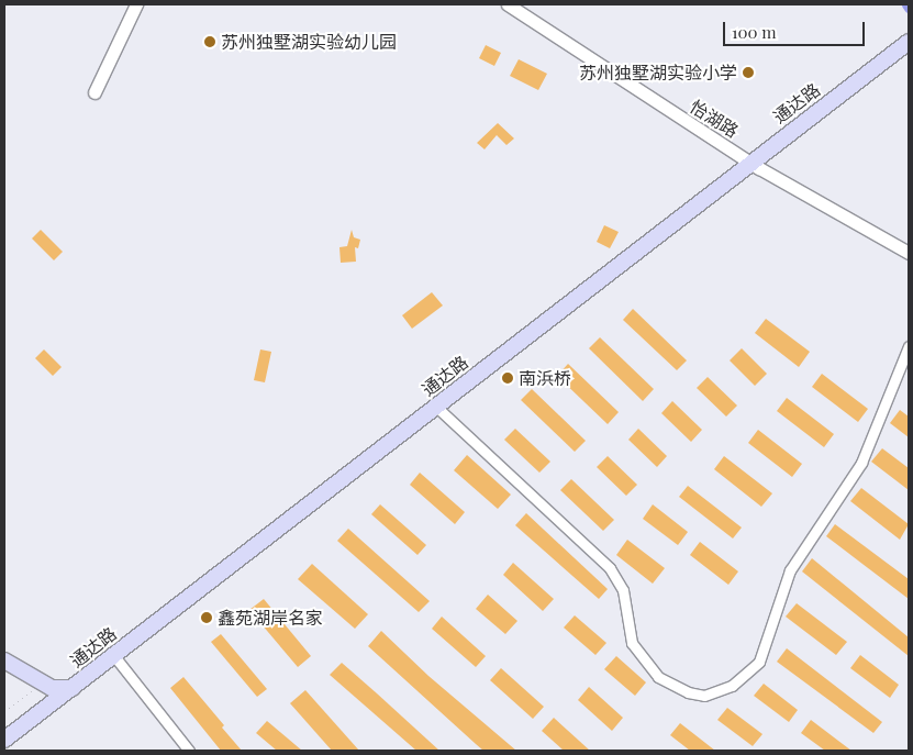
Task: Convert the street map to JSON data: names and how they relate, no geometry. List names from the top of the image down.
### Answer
{
  "streets": {
    "main road": ["通达路"],
    "street": ["怡湖路"]
  },
  "crossings": [
    ["通达路", "怡湖路"]
  ],
  "places": [
    "苏州独墅湖实验幼儿园",
    "苏州独墅湖实验小学",
    "南浜桥",
    "鑫苑湖岸名家"
  ],
  "scale_bar": "100 m"
}
